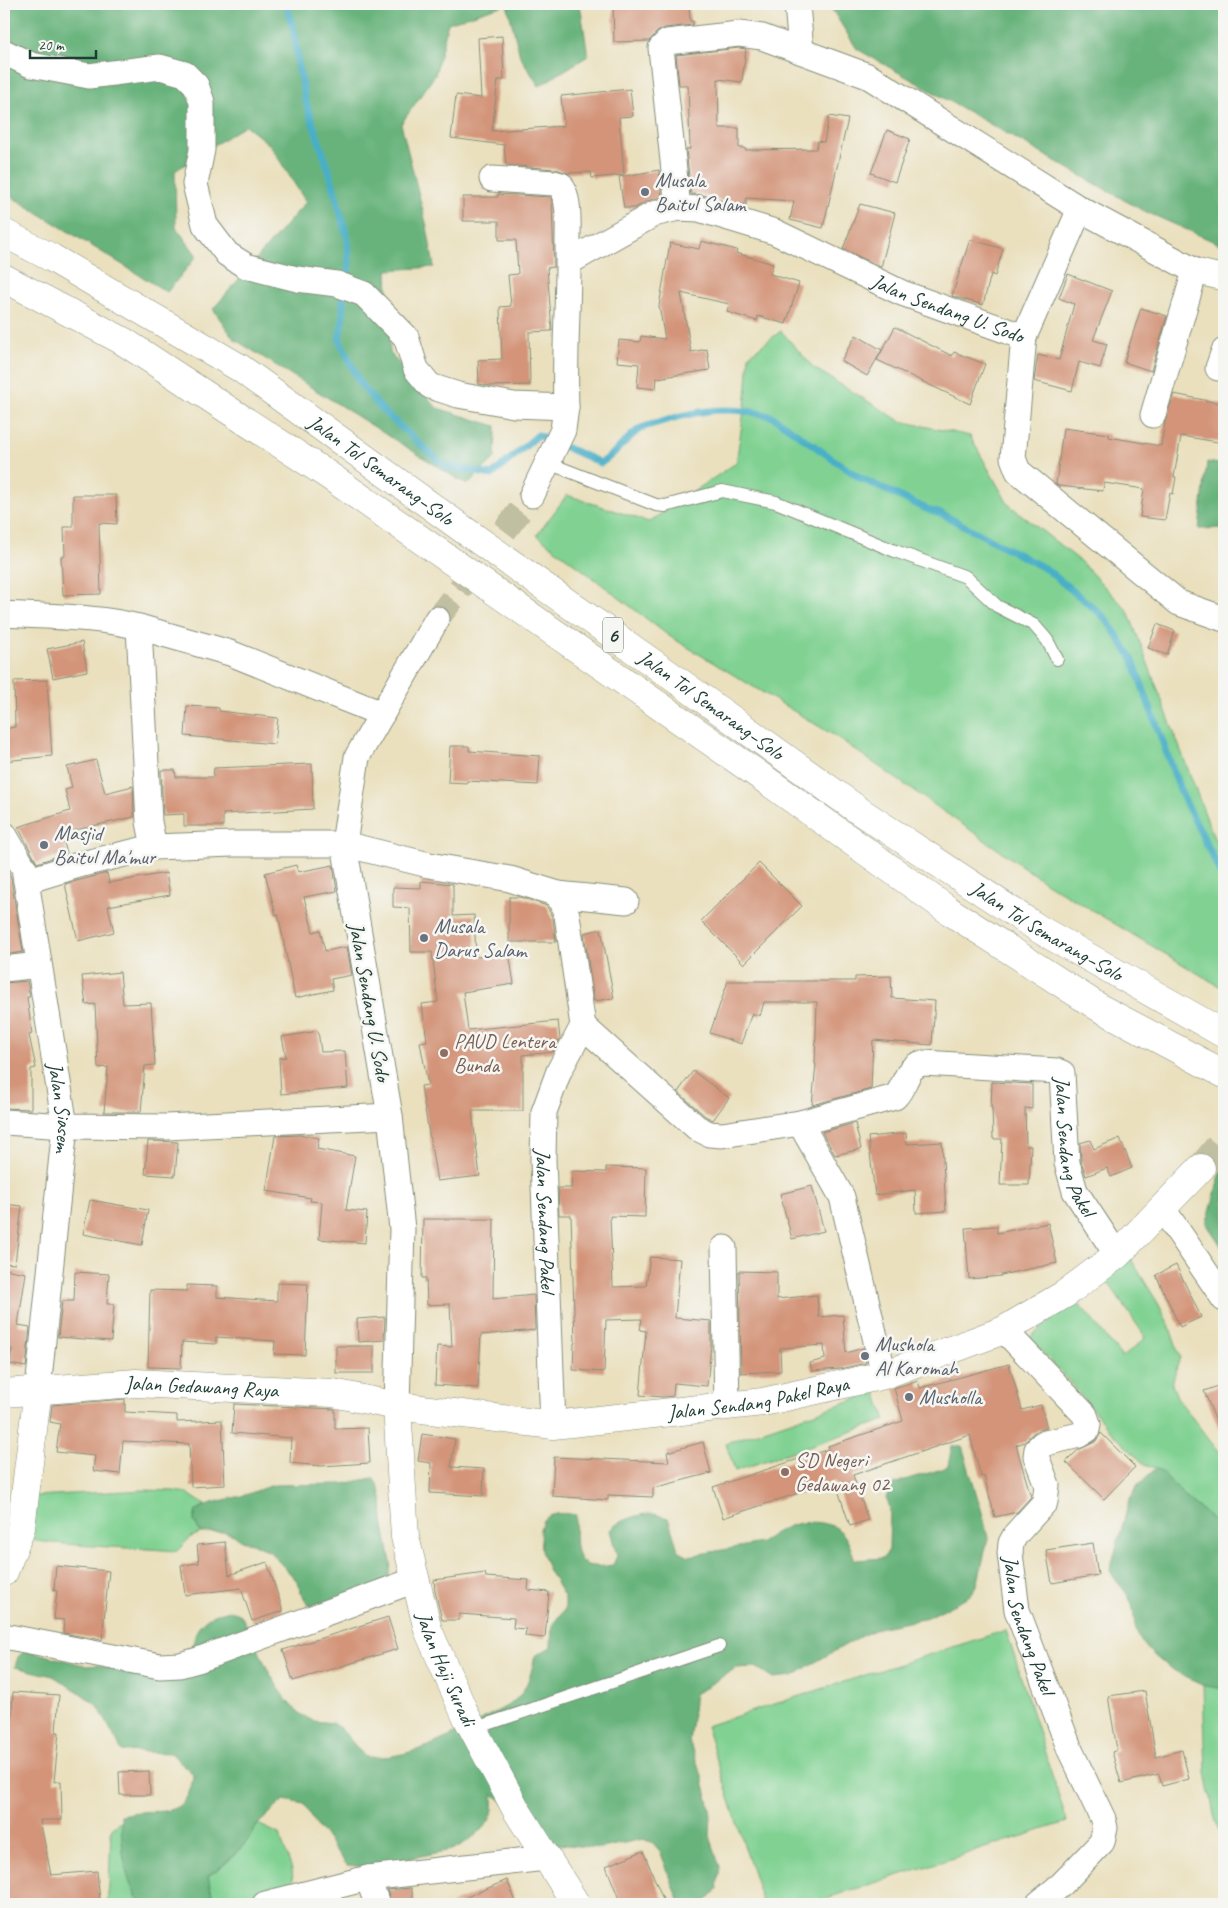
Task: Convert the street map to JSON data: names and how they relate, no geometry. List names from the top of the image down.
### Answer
{
  "streets": {
    "main road": [
      "Jalan Tol Semarang–Solo",
      "6",
      "Jalan Gedawang Raya",
      "Jalan Sendang Pakel Raya",
      "Jalan Haji Suradi"
    ],
    "street": ["Jalan Sendang U. Sodo", "Jalan Siasem", "Jalan Sendang Pakel"]
  },
  "crossings": [
    ["Jalan Sendang U. Sodo", "Jalan Gedawang Raya"],
    ["Jalan Sendang U. Sodo", "Jalan Sendang Pakel Raya"],
    ["Jalan Sendang U. Sodo", "Jalan Haji Suradi"],
    ["Jalan Siasem", "Jalan Gedawang Raya"],
    ["Jalan Sendang Pakel", "Jalan Sendang Pakel Raya"],
    ["Jalan Gedawang Raya", "Jalan Sendang Pakel Raya"],
    ["Jalan Gedawang Raya", "Jalan Haji Suradi"],
    ["Jalan Sendang Pakel Raya", "Jalan Haji Suradi"]
  ],
  "places": [
    "Musala Baitul Salam",
    "Masjid Baitul Ma'mur",
    "Musala Darus Salam",
    "PAUD Lentera Bunda",
    "Mushola Al Karomah",
    "Musholla",
    "SD Negeri Gedawang 02"
  ],
  "scale_bar": "20 m"
}
